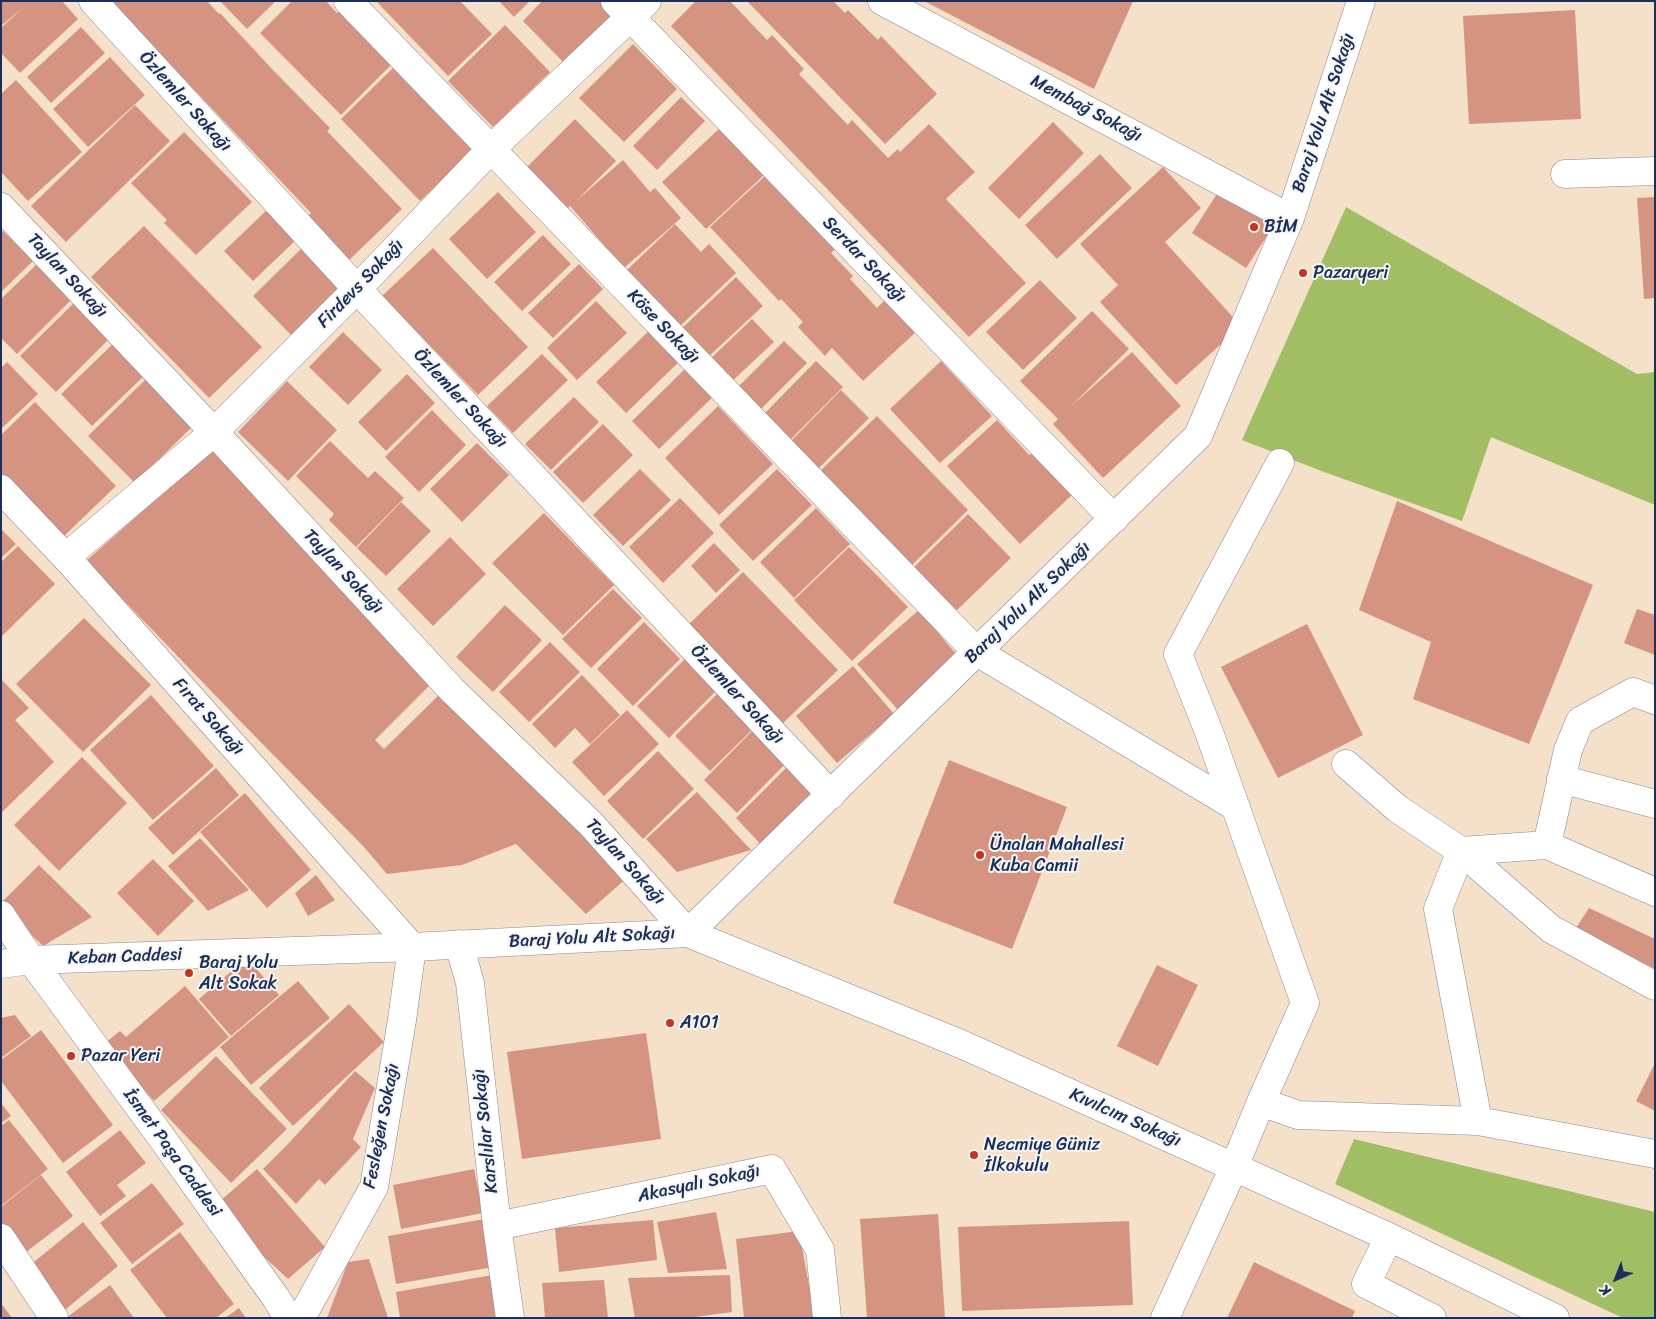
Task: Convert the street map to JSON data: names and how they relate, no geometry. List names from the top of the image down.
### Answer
{
  "streets": {
    "street": [
      "Özlemler Sokağı",
      "Membağ Sokağı",
      "Baraj Yolu Alt Sokağı",
      "Serdar Sokağı",
      "Taylan Sokağı",
      "Firdevs Sokağı",
      "Köse Sokağı",
      "Fırat Sokağı",
      "Keban Caddesi",
      "Kıvılcım Sokağı",
      "Fesleğen Sokağı",
      "Karslılar Sokağı",
      "İsmet Paşa Caddesi",
      "Akasyalı Sokağı"
    ]
  },
  "crossings": [
    ["Özlemler Sokağı", "Baraj Yolu Alt Sokağı"],
    ["Özlemler Sokağı", "Firdevs Sokağı"],
    ["Membağ Sokağı", "Baraj Yolu Alt Sokağı"],
    ["Baraj Yolu Alt Sokağı", "Serdar Sokağı"],
    ["Baraj Yolu Alt Sokağı", "Taylan Sokağı"],
    ["Baraj Yolu Alt Sokağı", "Köse Sokağı"],
    ["Baraj Yolu Alt Sokağı", "Keban Caddesi"],
    ["Baraj Yolu Alt Sokağı", "Kıvılcım Sokağı"],
    ["Baraj Yolu Alt Sokağı", "Karslılar Sokağı"],
    ["Serdar Sokağı", "Firdevs Sokağı"],
    ["Taylan Sokağı", "Firdevs Sokağı"],
    ["Taylan Sokağı", "Kıvılcım Sokağı"],
    ["Firdevs Sokağı", "Köse Sokağı"],
    ["Firdevs Sokağı", "Fırat Sokağı"],
    ["Fırat Sokağı", "Keban Caddesi"],
    ["Fırat Sokağı", "Fesleğen Sokağı"],
    ["Keban Caddesi", "Fesleğen Sokağı"],
    ["Keban Caddesi", "Karslılar Sokağı"],
    ["Keban Caddesi", "İsmet Paşa Caddesi"],
    ["Karslılar Sokağı", "Akasyalı Sokağı"]
  ],
  "places": [
    "BİM",
    "Pazaryeri",
    "Ünalan Mahallesi Kuba Camii",
    "Baraj Yolu Alt Sokak",
    "A101",
    "Pazar Yeri",
    "Necmiye Güniz İlkokulu"
  ],
  "north": "bottom left"
}
